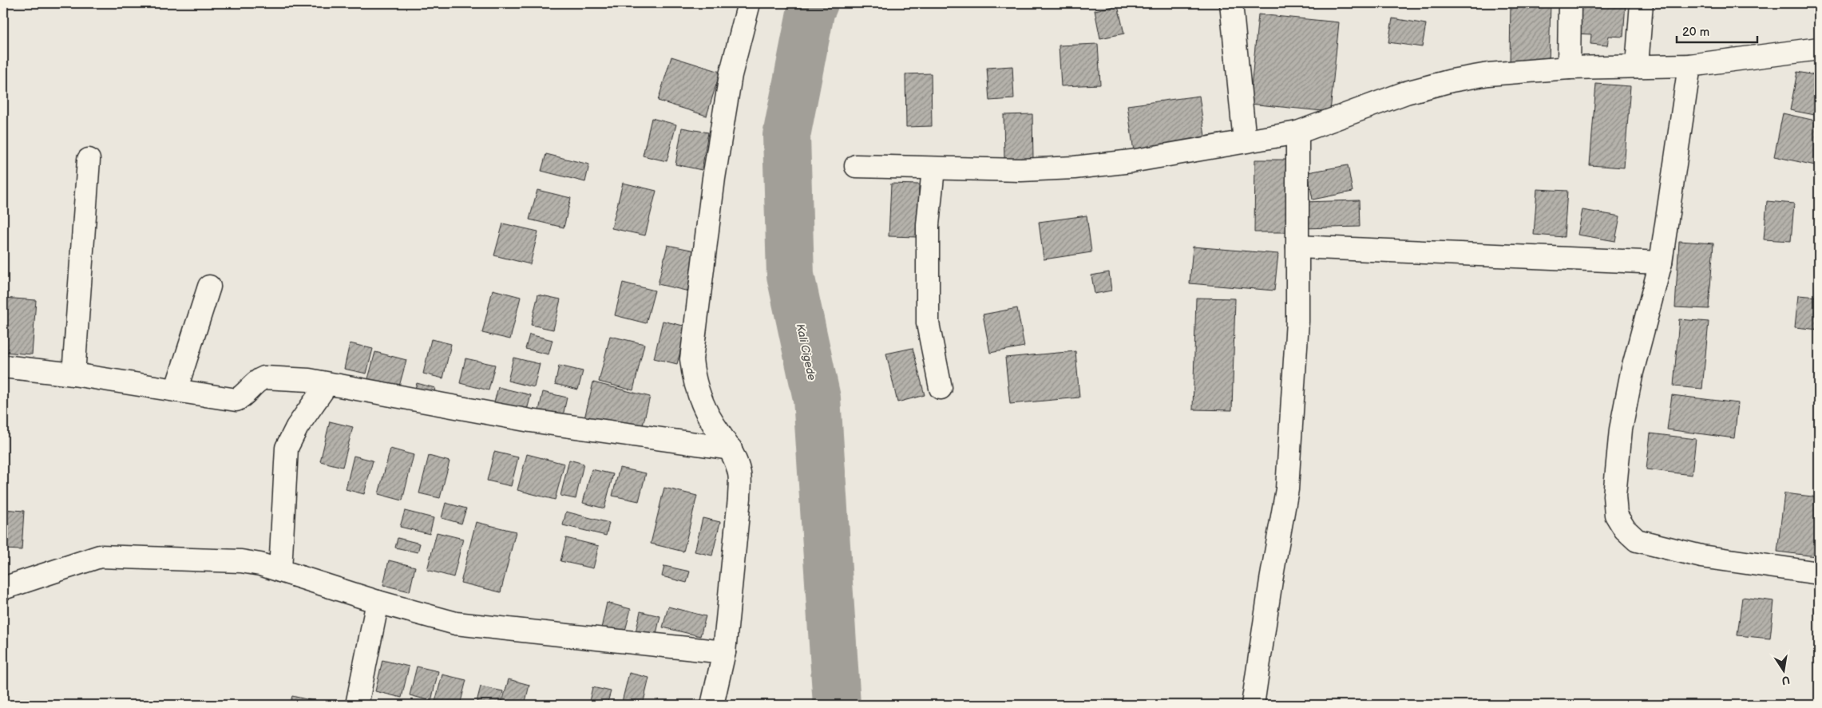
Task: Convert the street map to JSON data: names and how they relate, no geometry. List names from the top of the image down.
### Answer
{
  "water": ["Kali Cigede"],
  "scale_bar": "20 m",
  "north": "bottom"
}
